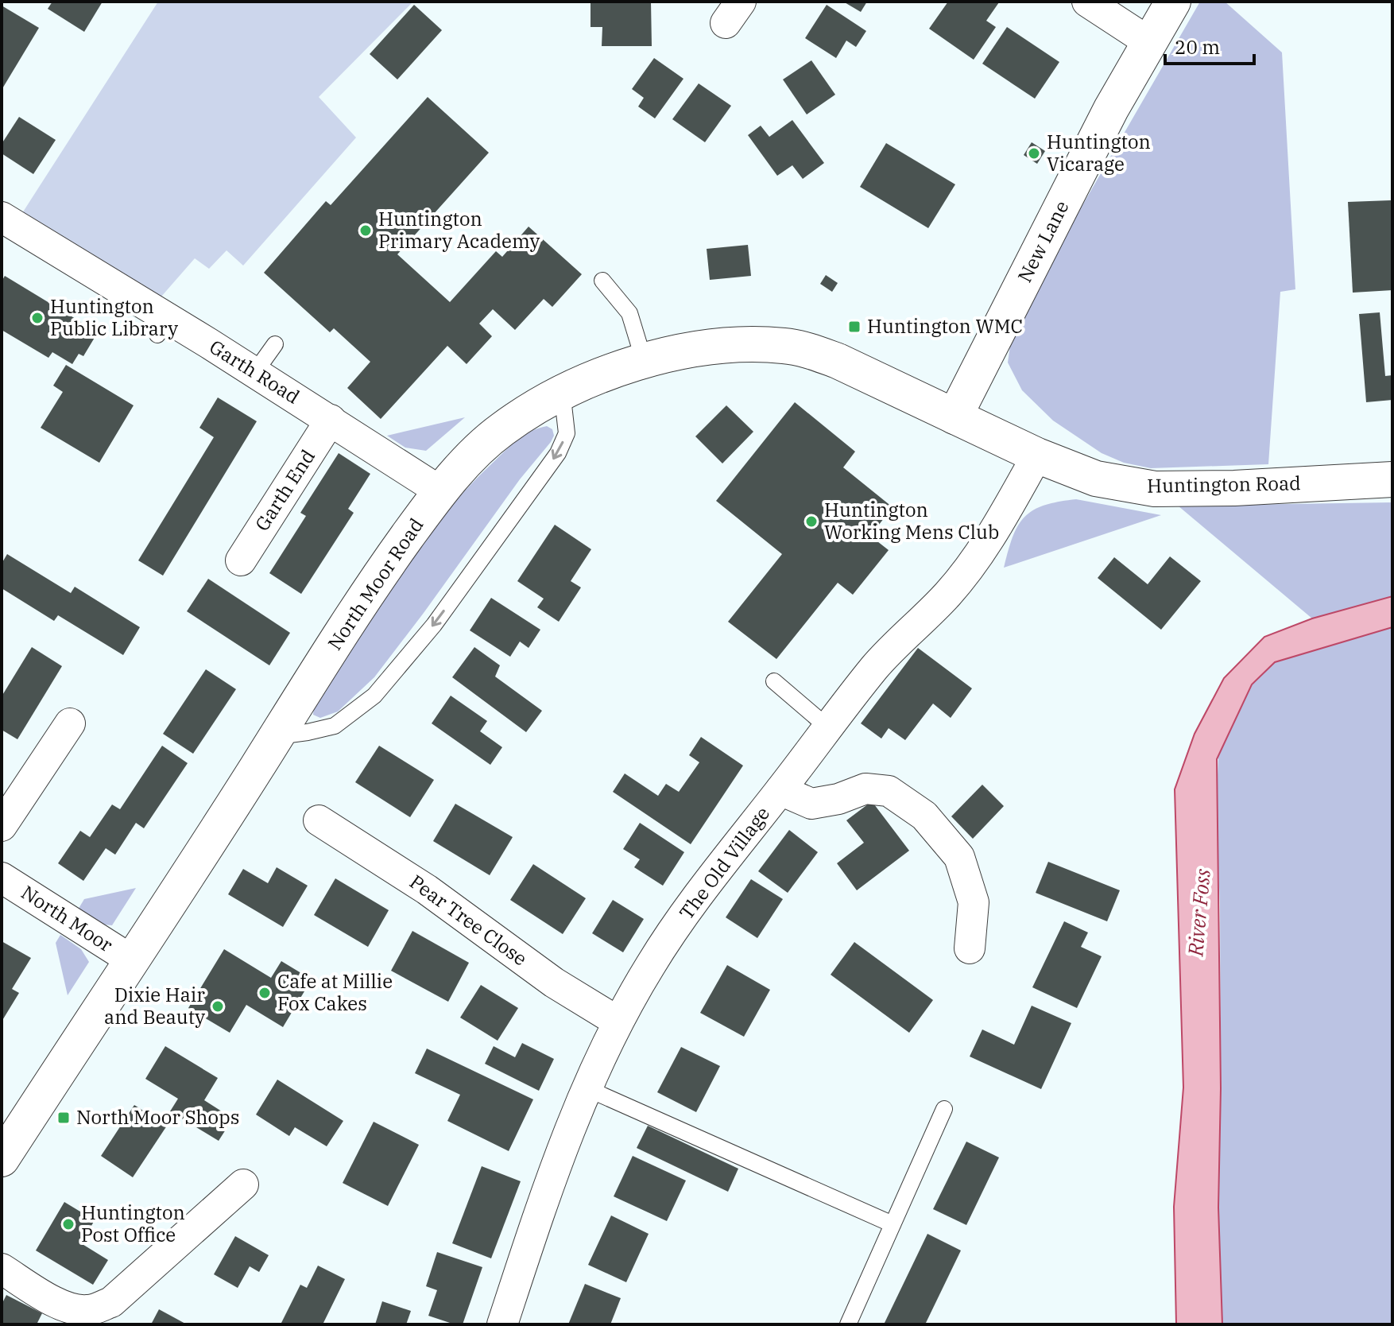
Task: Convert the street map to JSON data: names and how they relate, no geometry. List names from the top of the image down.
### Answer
{
  "streets": {
    "street": [
      "New Lane",
      "Garth Road",
      "Huntington Road",
      "Garth End",
      "North Moor Road",
      "The Old Village",
      "North Moor",
      "Pear Tree Close"
    ]
  },
  "crossings": [
    ["New Lane", "Huntington Road"],
    ["New Lane", "North Moor Road"],
    ["Garth Road", "Garth End"],
    ["Garth Road", "North Moor Road"],
    ["Huntington Road", "North Moor Road"],
    ["Huntington Road", "The Old Village"],
    ["North Moor Road", "North Moor"],
    ["The Old Village", "Pear Tree Close"]
  ],
  "water": ["River Foss"],
  "places": {
    "other": [
      "Huntington Vicarage",
      "Huntington Primary Academy",
      "Huntington Public Library",
      "Huntington Working Mens Club",
      "Cafe at Millie Fox Cakes",
      "Dixie Hair and Beauty",
      "Huntington Post Office"
    ],
    "transit": ["Huntington WMC", "North Moor Shops"]
  },
  "scale_bar": "20 m"
}
